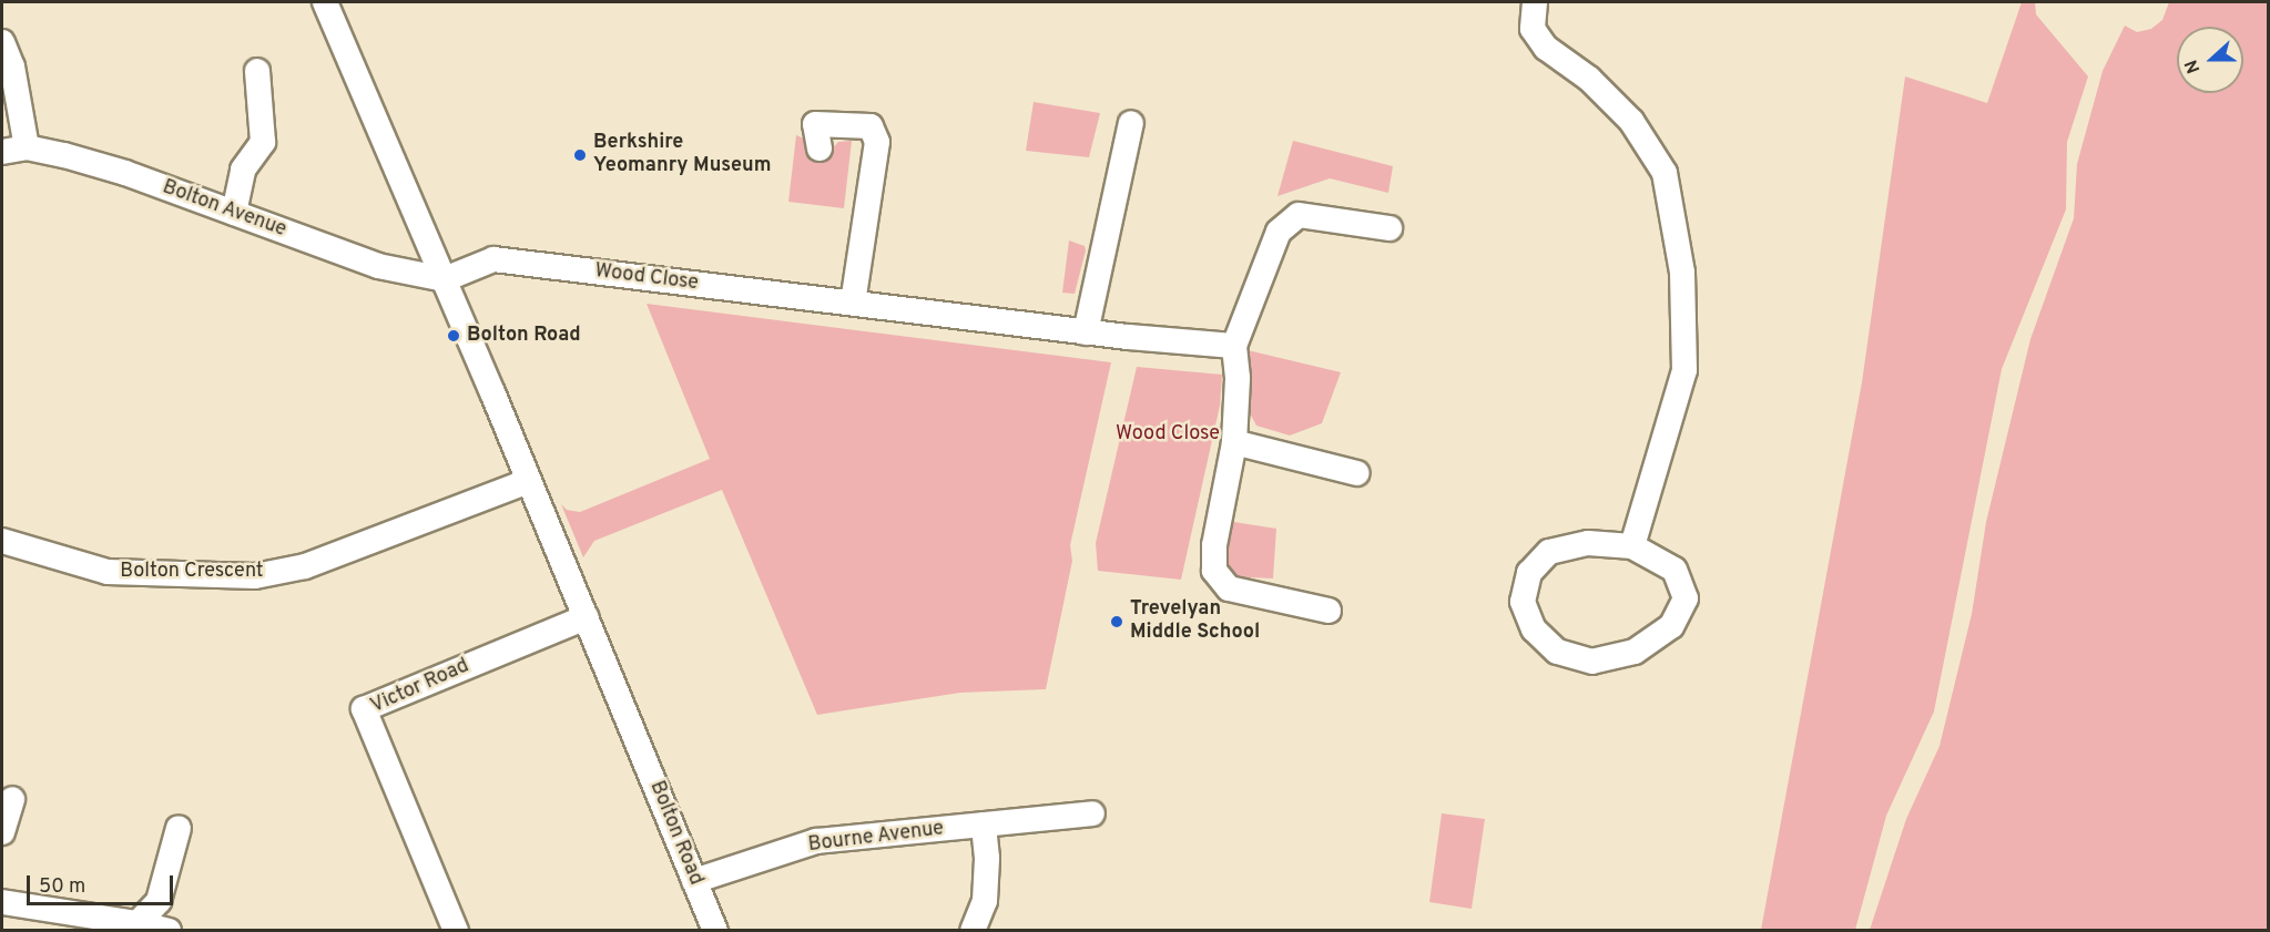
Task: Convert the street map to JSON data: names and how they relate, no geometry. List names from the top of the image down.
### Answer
{
  "streets": {
    "street": [
      "Bolton Avenue",
      "Wood Close",
      "Bolton Crescent",
      "Victor Road",
      "Bolton Road",
      "Bourne Avenue"
    ]
  },
  "crossings": [
    ["Bolton Avenue", "Wood Close"],
    ["Bolton Avenue", "Bolton Road"],
    ["Wood Close", "Bolton Road"],
    ["Bolton Crescent", "Bolton Road"],
    ["Victor Road", "Bolton Road"],
    ["Bolton Road", "Bourne Avenue"]
  ],
  "parks": ["Wood Close"],
  "places": ["Berkshire Yeomanry Museum", "Bolton Road", "Trevelyan Middle School"],
  "scale_bar": "50 m",
  "north": "left"
}
